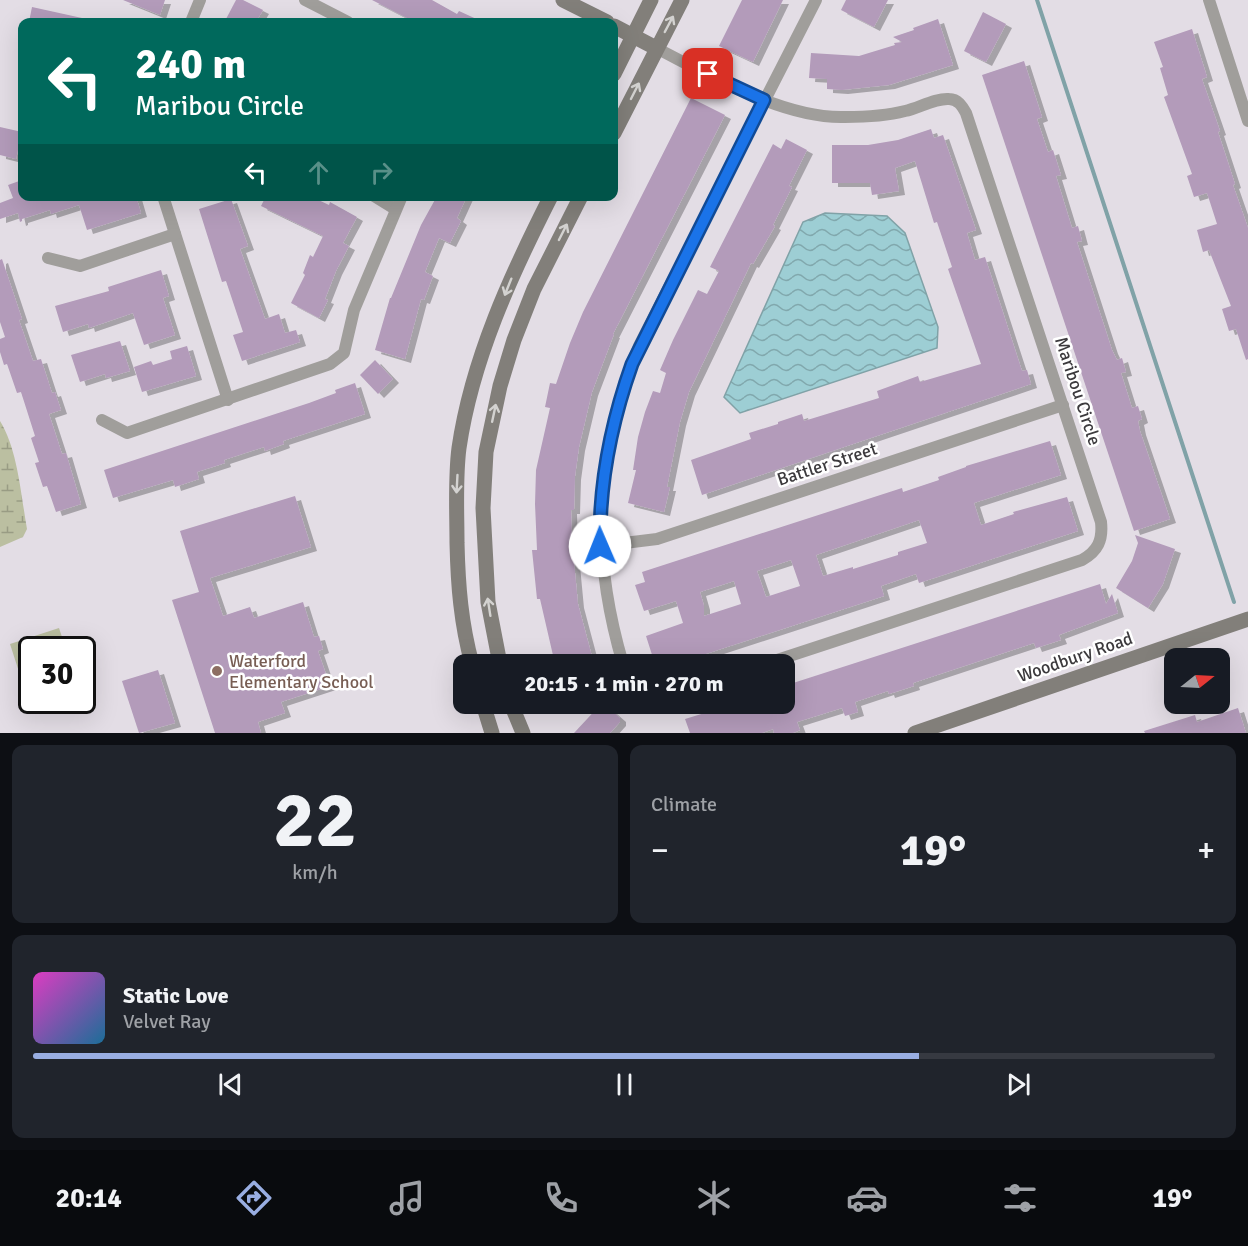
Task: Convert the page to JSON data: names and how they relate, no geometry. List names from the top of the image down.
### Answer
{
  "streets": {
    "street": ["Maribou Circle", "Battler Street", "Woodbury Road"]
  },
  "crossings": [
    ["Maribou Circle", "Battler Street"]
  ],
  "places": ["Waterford Elementary School"],
  "north": "right",
  "page": {
    "turn": ["240 m", "Maribou Circle"],
    "limit": "30",
    "trip": "20:15 · 1 min · 270 m",
    "tile": [
      ["22", "km/h"],
      "Climate"
    ],
    "heat": ["−", "19°", "+"],
    "song": ["Static Love", "Velvet Ray"],
    "tabs": ["20:14", "19°"]
  }
}
